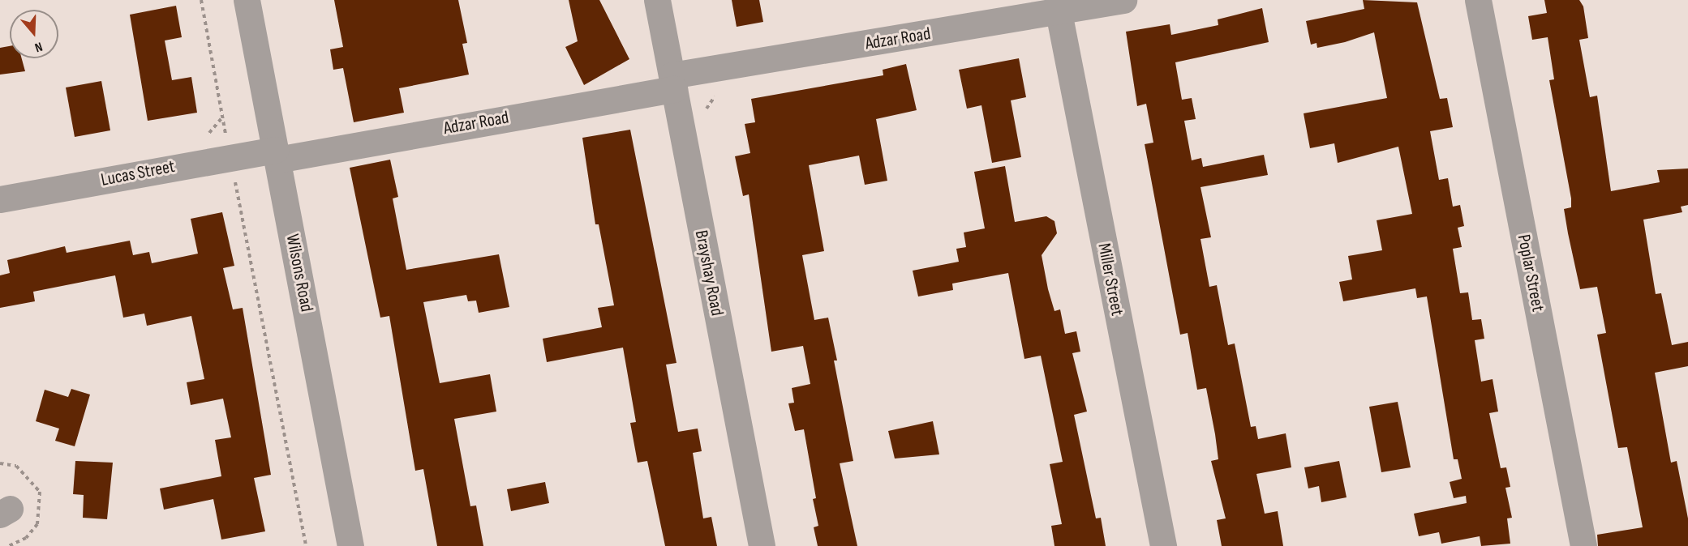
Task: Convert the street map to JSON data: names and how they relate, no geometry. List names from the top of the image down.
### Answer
{
  "streets": {
    "street": [
      "Adzar Road",
      "Lucas Street",
      "Wilsons Road",
      "Brayshay Road",
      "Poplar Street",
      "Miller Street"
    ]
  },
  "crossings": [
    ["Adzar Road", "Lucas Street"],
    ["Adzar Road", "Wilsons Road"],
    ["Adzar Road", "Brayshay Road"],
    ["Adzar Road", "Miller Street"],
    ["Lucas Street", "Wilsons Road"]
  ],
  "north": "bottom"
}
